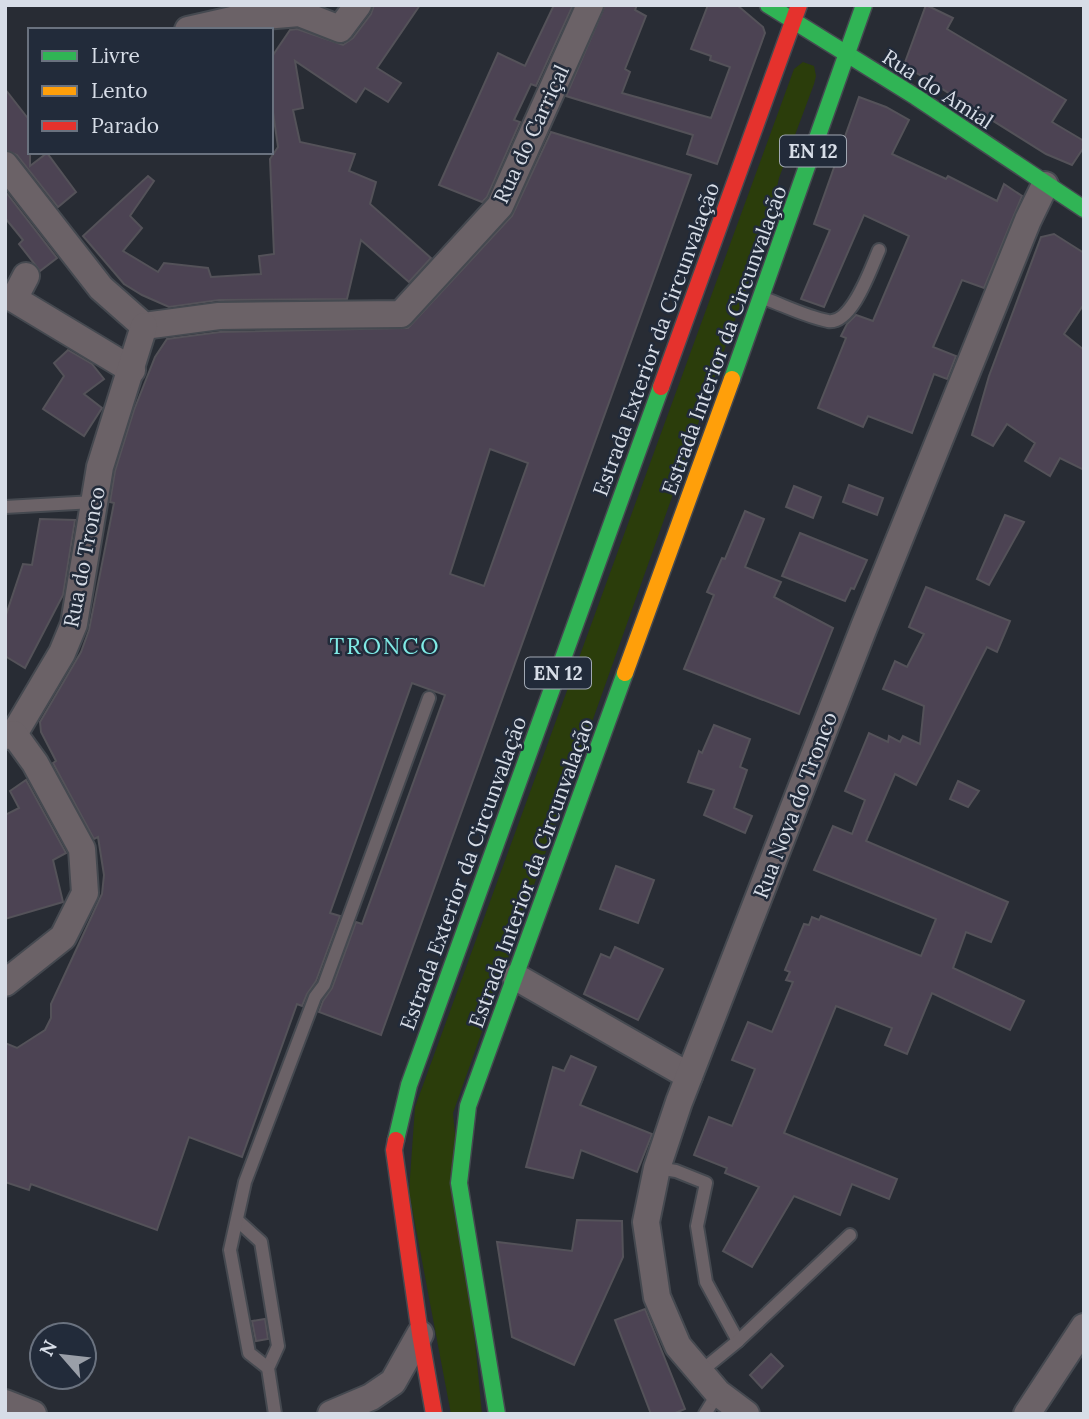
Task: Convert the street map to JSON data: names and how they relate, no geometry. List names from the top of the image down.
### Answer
{
  "streets": {
    "main road": [
      "Rua do Amial",
      "EN 12",
      "Estrada Exterior da Circunvalação",
      "Estrada Interior da Circunvalação"
    ],
    "street": ["Rua do Carriçal", "Rua do Tronco", "Rua Nova do Tronco"]
  },
  "crossings": [
    ["Rua do Amial", "Estrada Exterior da Circunvalação"],
    ["Rua do Amial", "Estrada Interior da Circunvalação"],
    ["Rua do Amial", "Rua Nova do Tronco"],
    ["Rua do Carriçal", "Rua do Tronco"]
  ],
  "districts": ["TRONCO"],
  "legend": ["Livre", "Lento", "Parado"],
  "north": "top left"
}
